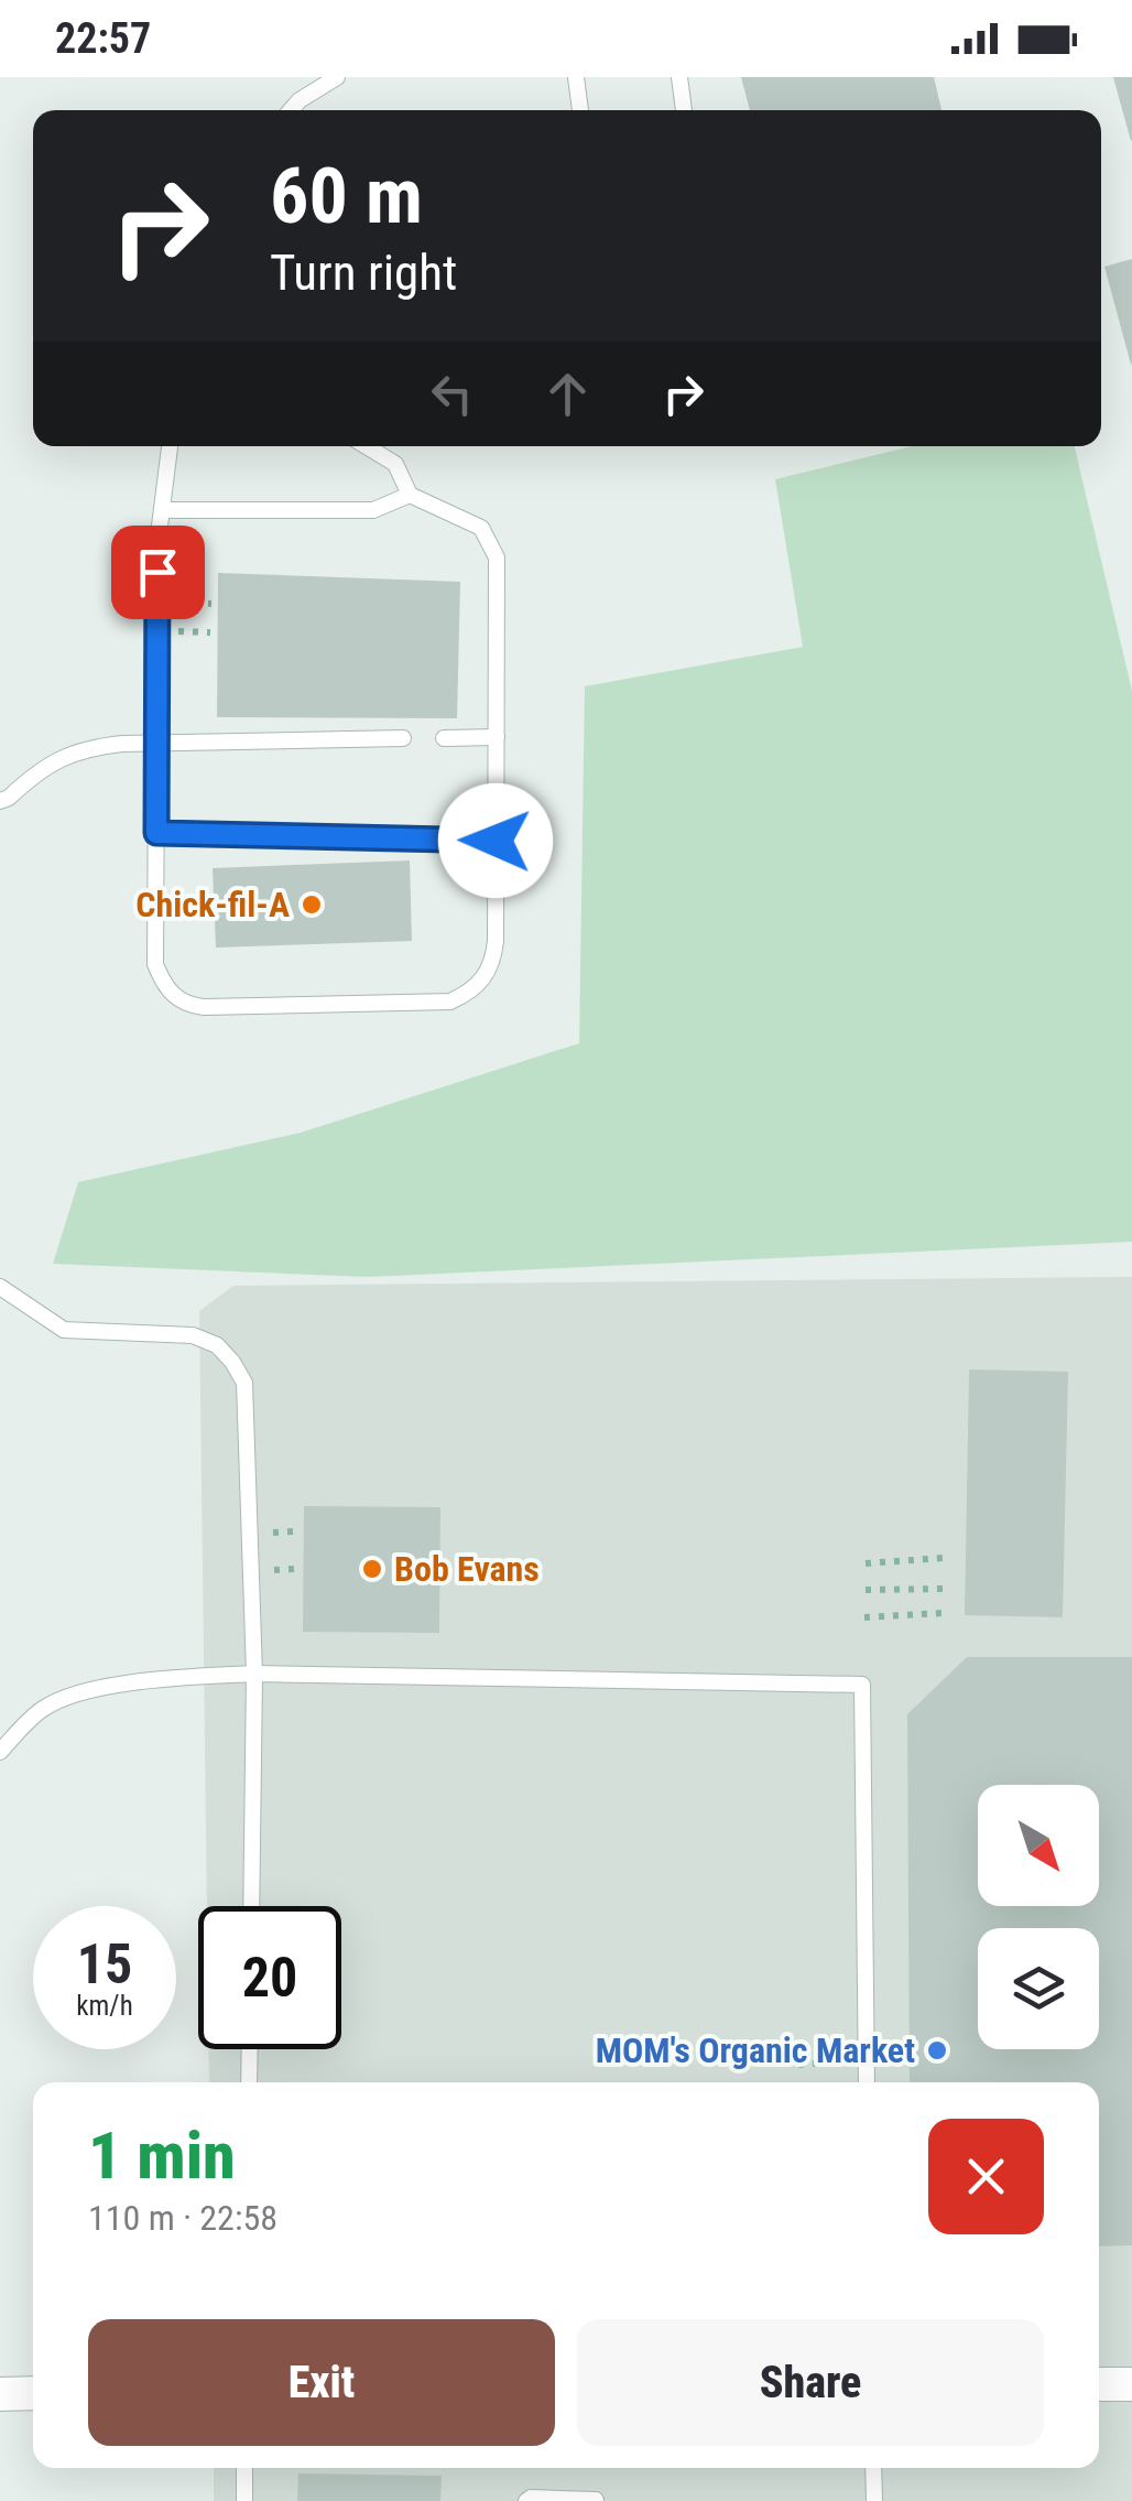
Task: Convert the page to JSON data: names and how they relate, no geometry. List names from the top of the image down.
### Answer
{
  "places": ["Chick-fil-A", "Bob Evans", "MOM's Organic Market"],
  "north": "bottom right",
  "page": {
    "status": "22:57",
    "turn": ["60 m", "Turn right"],
    "speed": "15 km/h",
    "limit": "20",
    "heading": ["1 min", "110 m · 22:58"],
    "buttons": ["Exit", "Share"]
  }
}
